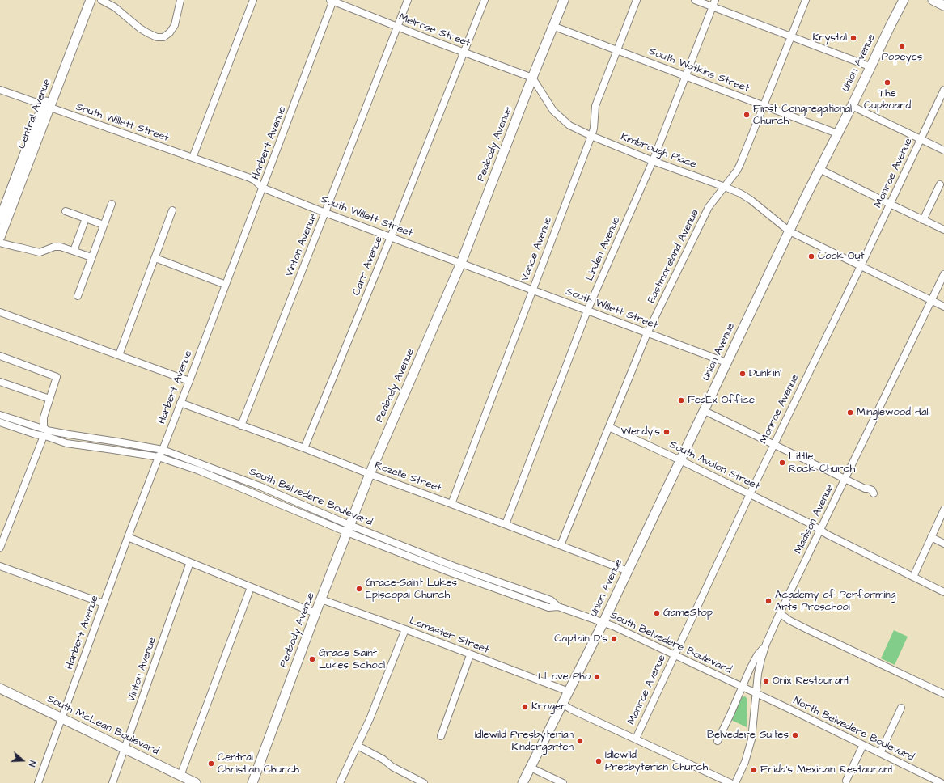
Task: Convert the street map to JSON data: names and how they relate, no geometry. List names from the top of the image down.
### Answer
{
  "streets": {
    "main road": [
      "Union Avenue",
      "Central Avenue",
      "Peabody Avenue",
      "South McLean Boulevard"
    ],
    "street": [
      "Melrose Street",
      "South Watkins Street",
      "South Willett Street",
      "Harbert Avenue",
      "Kimbrough Place",
      "Monroe Avenue",
      "Vinton Avenue",
      "Vance Avenue",
      "Linden Avenue",
      "Eastmoreland Avenue",
      "Carr Avenue",
      "South Avalon Street",
      "Rozelle Street",
      "South Belvedere Boulevard",
      "Madison Avenue",
      "Lemaster Street",
      "North Belvedere Boulevard"
    ]
  },
  "crossings": [
    ["Melrose Street", "Harbert Avenue"],
    ["Melrose Street", "Peabody Avenue"],
    ["Melrose Street", "Kimbrough Place"],
    ["Melrose Street", "Vinton Avenue"],
    ["Melrose Street", "Carr Avenue"],
    ["Union Avenue", "South Watkins Street"],
    ["Union Avenue", "South Willett Street"],
    ["Union Avenue", "Kimbrough Place"],
    ["Union Avenue", "South Avalon Street"],
    ["Union Avenue", "Rozelle Street"],
    ["Union Avenue", "South Belvedere Boulevard"],
    ["Union Avenue", "Lemaster Street"],
    ["South Watkins Street", "Peabody Avenue"],
    ["South Watkins Street", "Vance Avenue"],
    ["South Watkins Street", "Linden Avenue"],
    ["South Watkins Street", "Eastmoreland Avenue"],
    ["Central Avenue", "South Willett Street"],
    ["South Willett Street", "Harbert Avenue"],
    ["South Willett Street", "Peabody Avenue"],
    ["South Willett Street", "Vinton Avenue"],
    ["South Willett Street", "Vance Avenue"],
    ["South Willett Street", "Linden Avenue"],
    ["South Willett Street", "Eastmoreland Avenue"],
    ["South Willett Street", "Carr Avenue"],
    ["Harbert Avenue", "Rozelle Street"],
    ["Harbert Avenue", "South Belvedere Boulevard"],
    ["Harbert Avenue", "South McLean Boulevard"],
    ["Peabody Avenue", "Kimbrough Place"],
    ["Peabody Avenue", "Rozelle Street"],
    ["Peabody Avenue", "South Belvedere Boulevard"],
    ["Peabody Avenue", "Lemaster Street"],
    ["Kimbrough Place", "Monroe Avenue"],
    ["Kimbrough Place", "Vance Avenue"],
    ["Kimbrough Place", "Linden Avenue"],
    ["Kimbrough Place", "Eastmoreland Avenue"],
    ["Kimbrough Place", "Madison Avenue"],
    ["Monroe Avenue", "South Avalon Street"],
    ["Monroe Avenue", "South Belvedere Boulevard"],
    ["Vinton Avenue", "Rozelle Street"],
    ["Vinton Avenue", "South McLean Boulevard"],
    ["Vance Avenue", "Rozelle Street"],
    ["Linden Avenue", "Rozelle Street"],
    ["Eastmoreland Avenue", "South Avalon Street"],
    ["Eastmoreland Avenue", "Rozelle Street"],
    ["Carr Avenue", "Rozelle Street"],
    ["South Avalon Street", "Madison Avenue"],
    ["South Belvedere Boulevard", "Madison Avenue"],
    ["South Belvedere Boulevard", "North Belvedere Boulevard"],
    ["Madison Avenue", "North Belvedere Boulevard"]
  ],
  "places": [
    "Krystal",
    "Popeyes",
    "The Cupboard",
    "First Congregational Church",
    "Cook Out",
    "Dunkin'",
    "FedEx Office",
    "Minglewood Hall",
    "Wendy's",
    "Little Rock Church",
    "Grace-Saint Lukes Episcopal Church",
    "Academy of Performing Arts Preschool",
    "GameStop",
    "Captain D's",
    "Grace Saint Lukes School",
    "I Love Pho",
    "Onix Restaurant",
    "Kroger",
    "Belvedere Suites",
    "Idlewild Presbyterian Kindergarten",
    "Idlewild Presbyterian Church",
    "Central Christian Church",
    "Frida's Mexican Restaurant"
  ],
  "north": "right"
}
